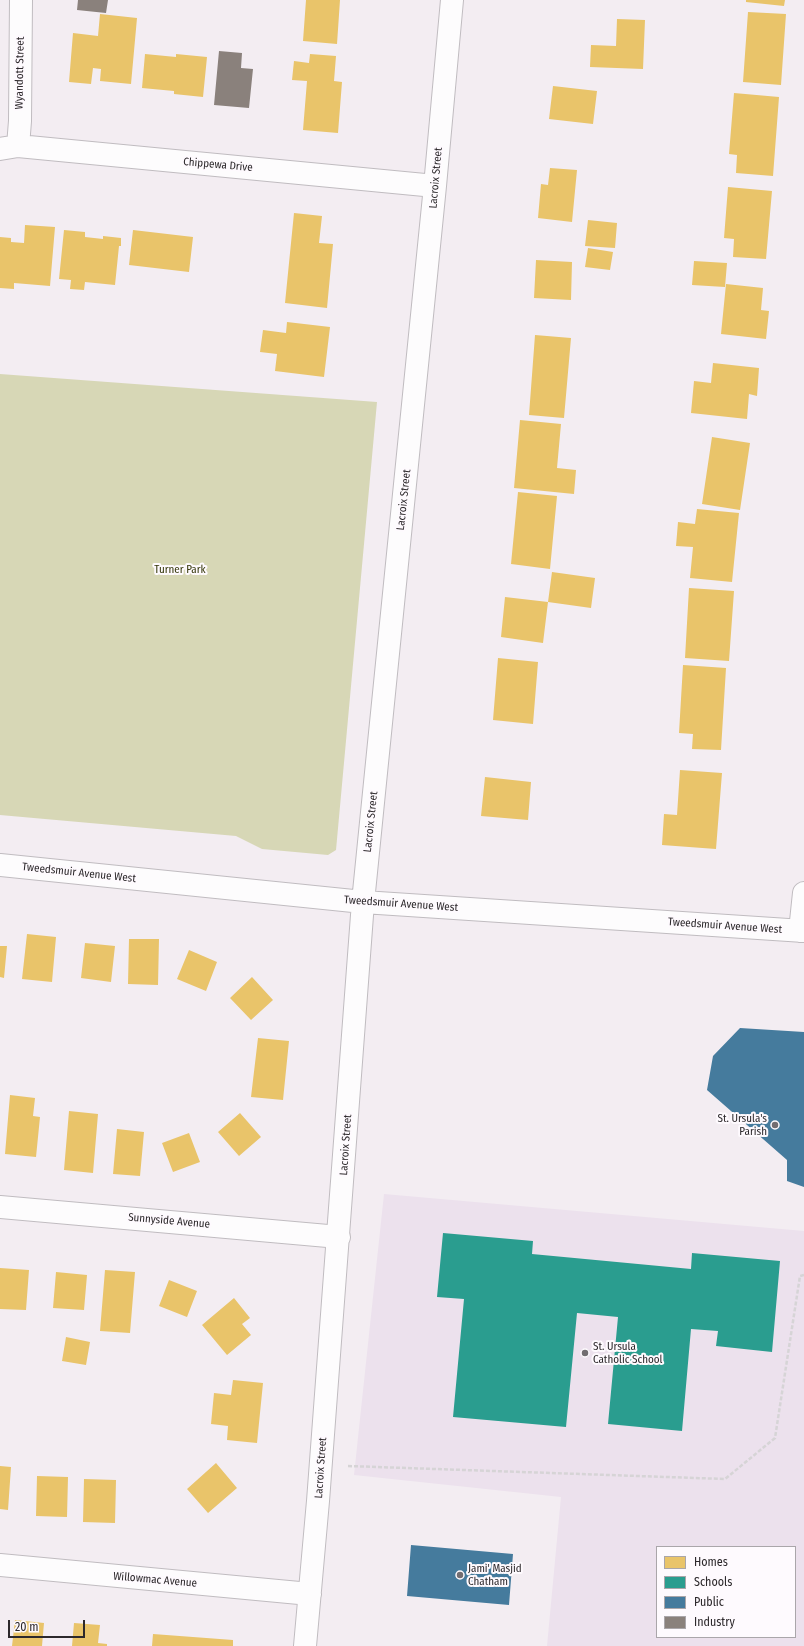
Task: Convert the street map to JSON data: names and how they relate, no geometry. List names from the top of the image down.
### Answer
{
  "streets": {
    "street": [
      "Wyandott Street",
      "Chippewa Drive",
      "Lacroix Street",
      "Tweedsmuir Avenue West",
      "Sunnyside Avenue",
      "Willowmac Avenue"
    ]
  },
  "crossings": [
    ["Wyandott Street", "Chippewa Drive"],
    ["Chippewa Drive", "Lacroix Street"],
    ["Lacroix Street", "Tweedsmuir Avenue West"],
    ["Lacroix Street", "Sunnyside Avenue"],
    ["Lacroix Street", "Willowmac Avenue"]
  ],
  "parks": ["Turner Park"],
  "places": ["St. Ursula's Parish", "St. Ursula Catholic School", "Jami' Masjid Chatham"],
  "legend": [
    "Homes",
    "Schools",
    "Public",
    "Industry"
  ],
  "scale_bar": "20 m"
}
